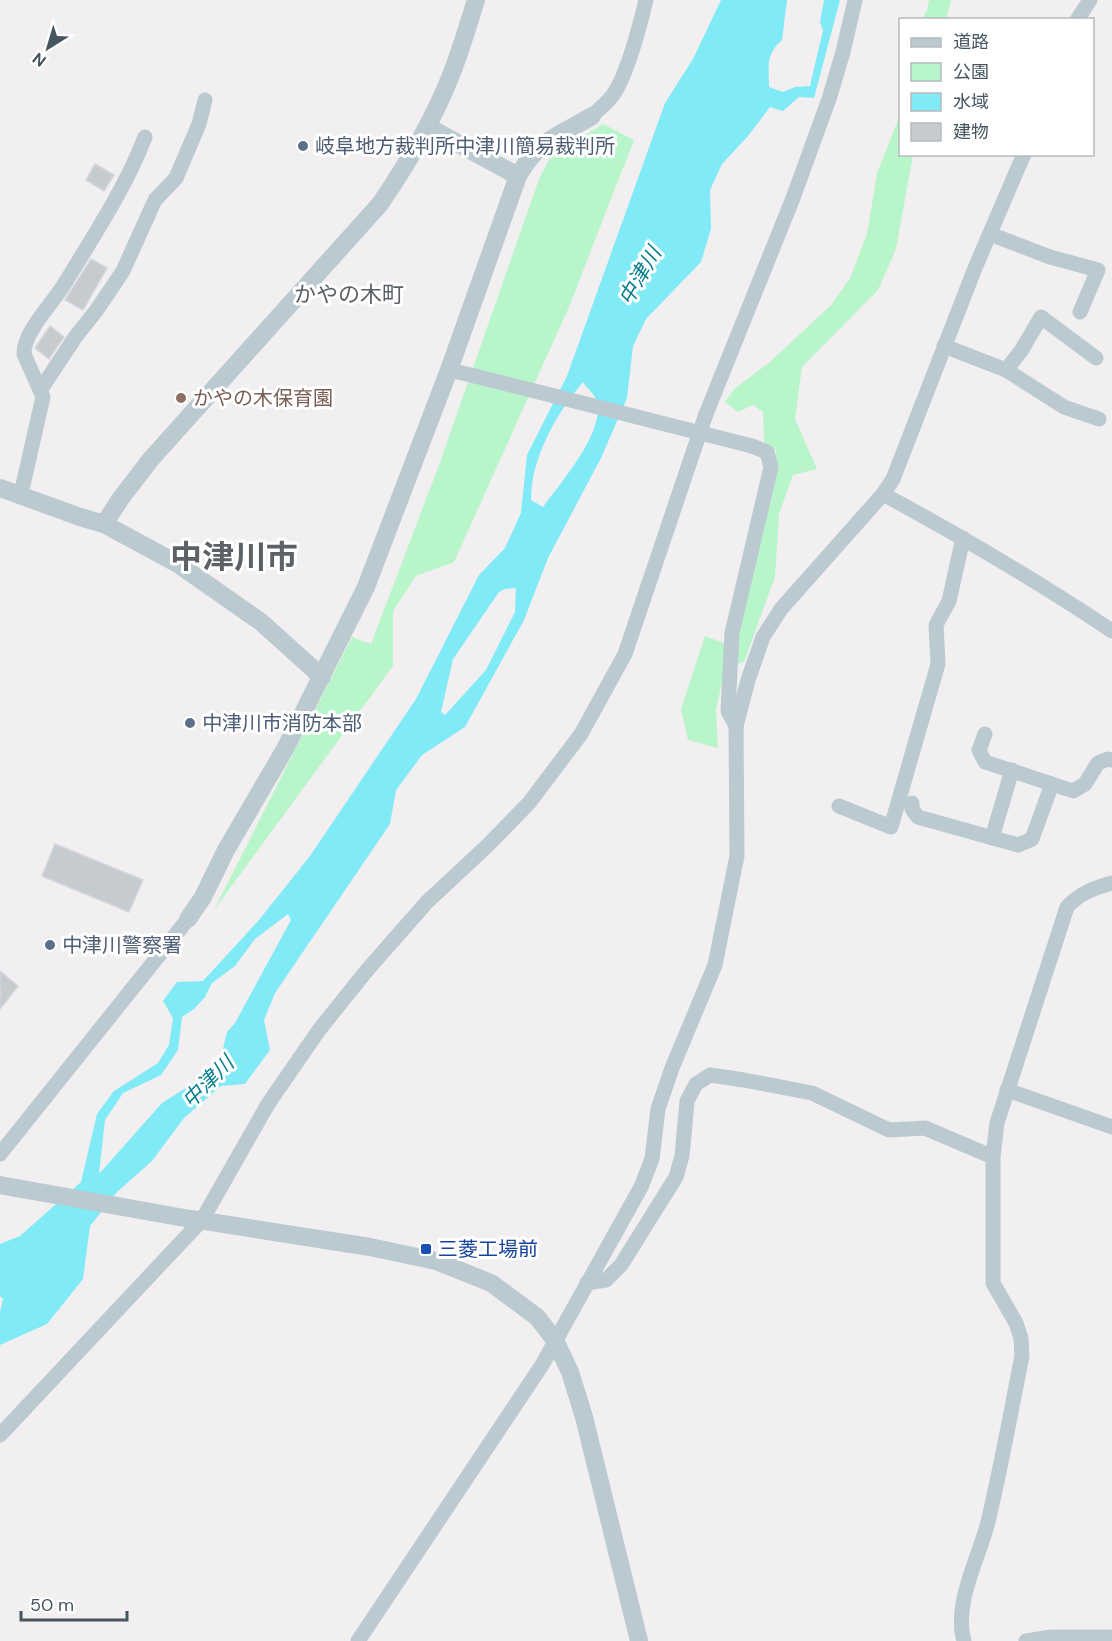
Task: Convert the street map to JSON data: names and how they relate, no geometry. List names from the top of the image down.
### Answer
{
  "districts": ["かやの木町", "中津川市"],
  "water": ["中津川"],
  "places": {
    "other": [
      "岐阜地方裁判所中津川簡易裁判所",
      "かやの木保育園",
      "中津川市消防本部",
      "中津川警察署"
    ],
    "transit": ["三菱工場前"]
  },
  "legend": [
    "道路",
    "公園",
    "水域",
    "建物"
  ],
  "scale_bar": "50 m",
  "north": "bottom left"
}
